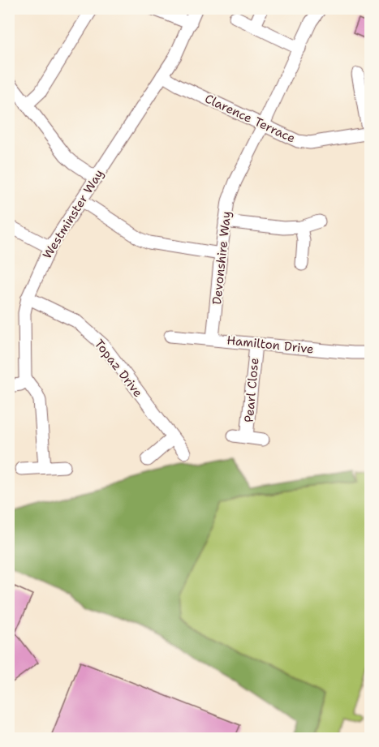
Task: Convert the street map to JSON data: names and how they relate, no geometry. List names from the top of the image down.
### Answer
{
  "streets": {
    "street": [
      "Clarence Terrace",
      "Westminster Way",
      "Devonshire Way",
      "Hamilton Drive",
      "Topaz Drive",
      "Pearl Close"
    ]
  },
  "crossings": [
    ["Clarence Terrace", "Westminster Way"],
    ["Clarence Terrace", "Devonshire Way"],
    ["Westminster Way", "Topaz Drive"],
    ["Devonshire Way", "Hamilton Drive"],
    ["Hamilton Drive", "Pearl Close"]
  ]
}
